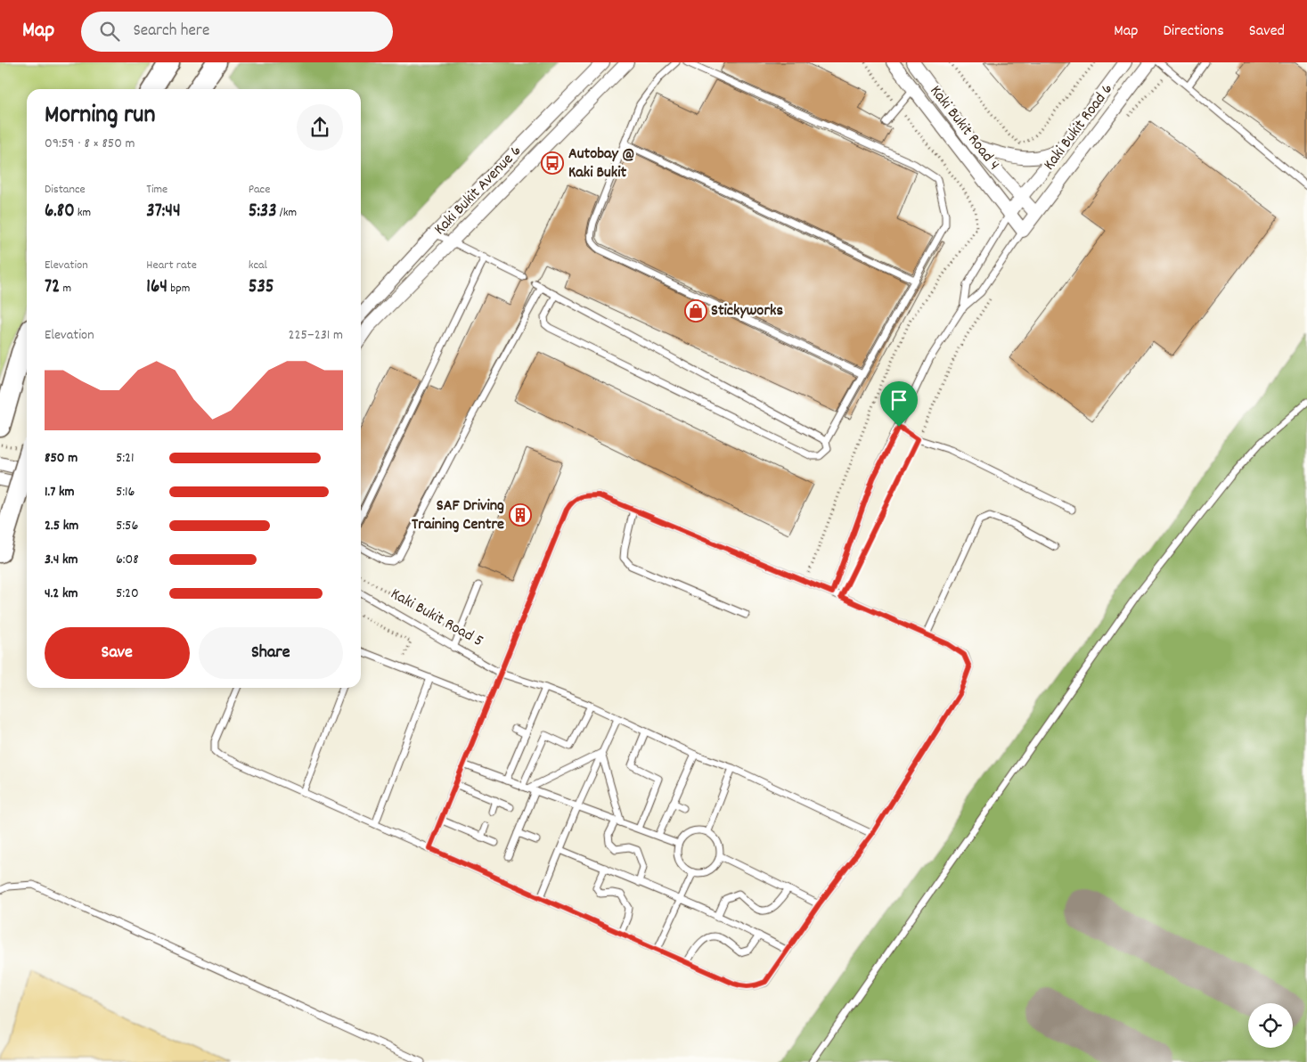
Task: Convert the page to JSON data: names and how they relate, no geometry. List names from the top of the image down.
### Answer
{
  "streets": {
    "street": ["Kaki Bukit Road 6", "Kaki Bukit Road 4", "Kaki Bukit Avenue 6"],
    "lane": ["Kaki Bukit Road 5"]
  },
  "crossings": [
    ["Kaki Bukit Road 6", "Kaki Bukit Road 4"]
  ],
  "places": {
    "bus stop": ["Autobay @ Kaki Bukit"],
    "shop": ["Stickyworks"],
    "building": ["SAF Driving Training Centre"]
  },
  "page": {
    "header": "Map",
    "search": "Search here",
    "nav": ["Map", "Directions", "Saved"],
    "heading": ["Morning run", "09:59 · 8 × 850 m"],
    "stats": [
      ["Distance", "6.80 km"],
      ["Time", "37:44"],
      ["Pace", "5:33 /km"],
      ["Elevation", "72 m"],
      ["Heart rate", "164 bpm"],
      ["kcal", "535"]
    ],
    "chart": ["Elevation", "225–231 m"],
    "list": [
      {
        "name": "850 m",
        "note": "5:21"
      },
      {
        "name": "1.7 km",
        "note": "5:16"
      },
      {
        "name": "2.5 km",
        "note": "5:56"
      },
      {
        "name": "3.4 km",
        "note": "6:08"
      },
      {
        "name": "4.2 km",
        "note": "5:20"
      }
    ],
    "buttons": ["Save", "Share"]
  }
}
